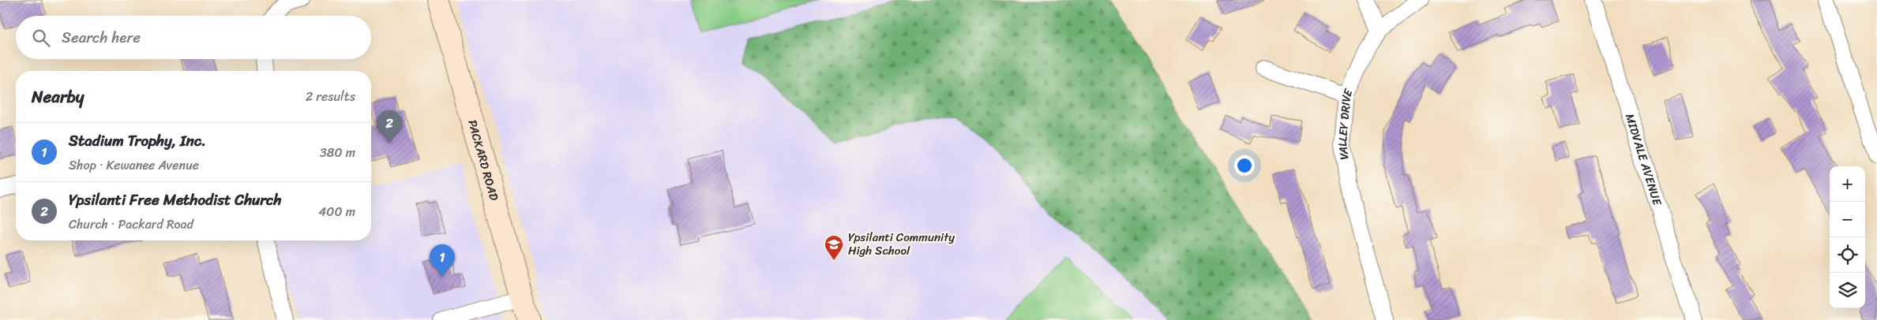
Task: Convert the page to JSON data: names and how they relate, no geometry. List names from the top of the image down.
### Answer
{
  "streets": {
    "main road": ["PACKARD ROAD"],
    "street": ["VALLEY DRIVE", "MIDVALE AVENUE"]
  },
  "places": {
    "school or university": ["Ypsilanti Community High School"]
  },
  "page": {
    "search": "Search here",
    "heading": ["Nearby", "2 results"],
    "pins": ["2", "1"],
    "list": [
      {
        "mark": "1",
        "name": "Stadium Trophy, Inc.",
        "note": "Shop · Kewanee Avenue",
        "value": "380 m"
      },
      {
        "mark": "2",
        "name": "Ypsilanti Free Methodist Church",
        "note": "Church · Packard Road",
        "value": "400 m"
      }
    ],
    "map_buttons": ["+", "−"]
  }
}
